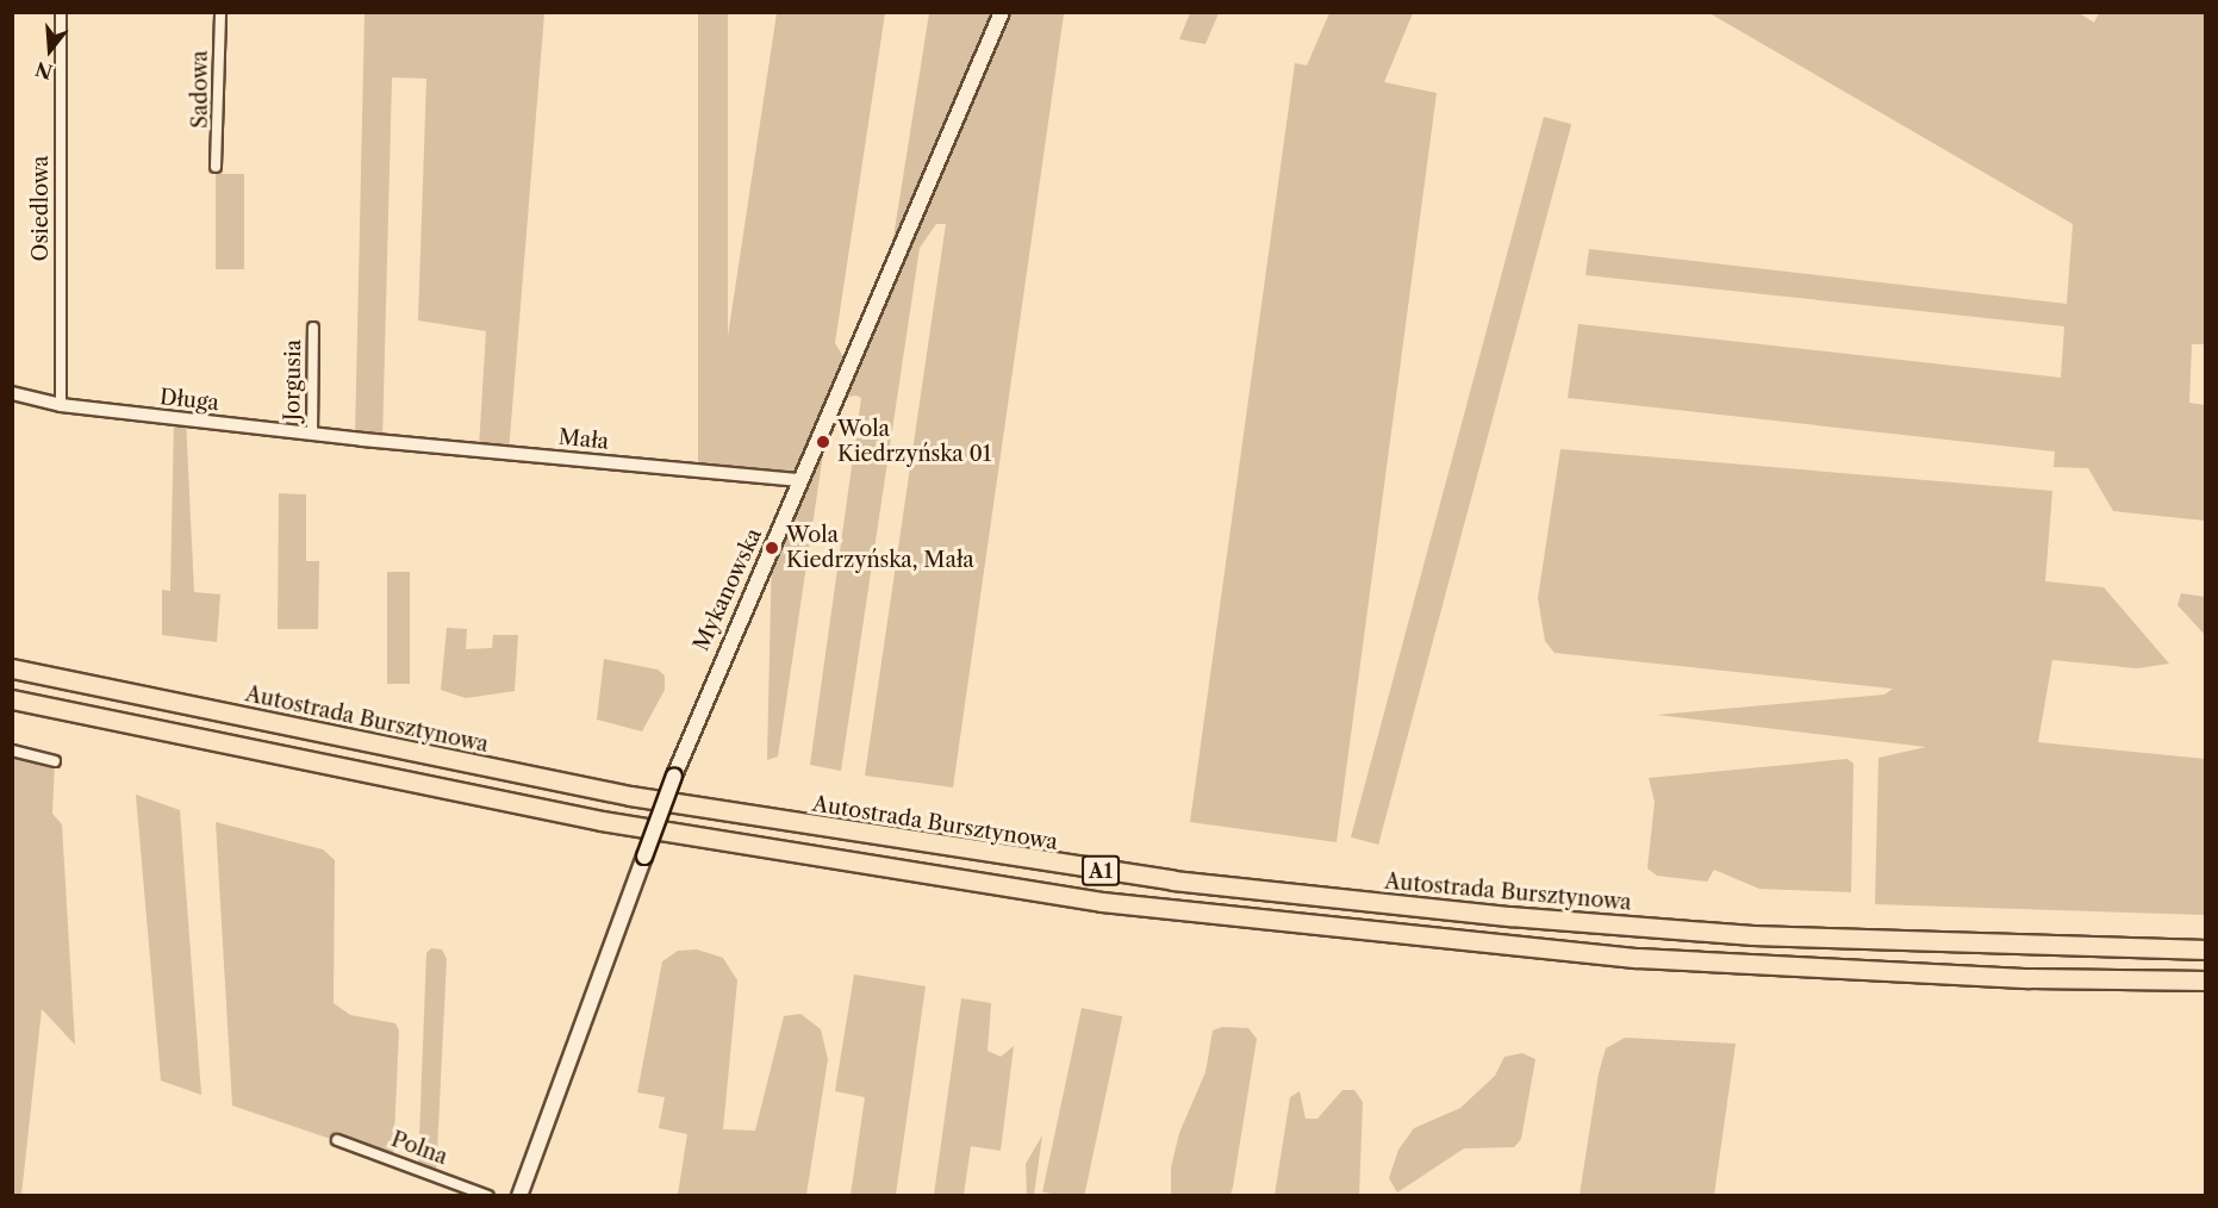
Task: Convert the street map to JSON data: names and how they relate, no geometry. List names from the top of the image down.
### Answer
{
  "streets": {
    "highway": ["Autostrada Bursztynowa", "A1"],
    "main road": ["Mykanowska"],
    "street": [
      "Sadowa",
      "Osiedlowa",
      "Jorgusia",
      "Długa",
      "Mała",
      "Polna"
    ]
  },
  "crossings": [
    ["Osiedlowa", "Długa"],
    ["Jorgusia", "Długa"],
    ["Długa", "Mała"],
    ["Mała", "Mykanowska"]
  ],
  "places": ["Wola Kiedrzyńska 01", "Wola Kiedrzyńska, Mała"],
  "north": "bottom"
}
